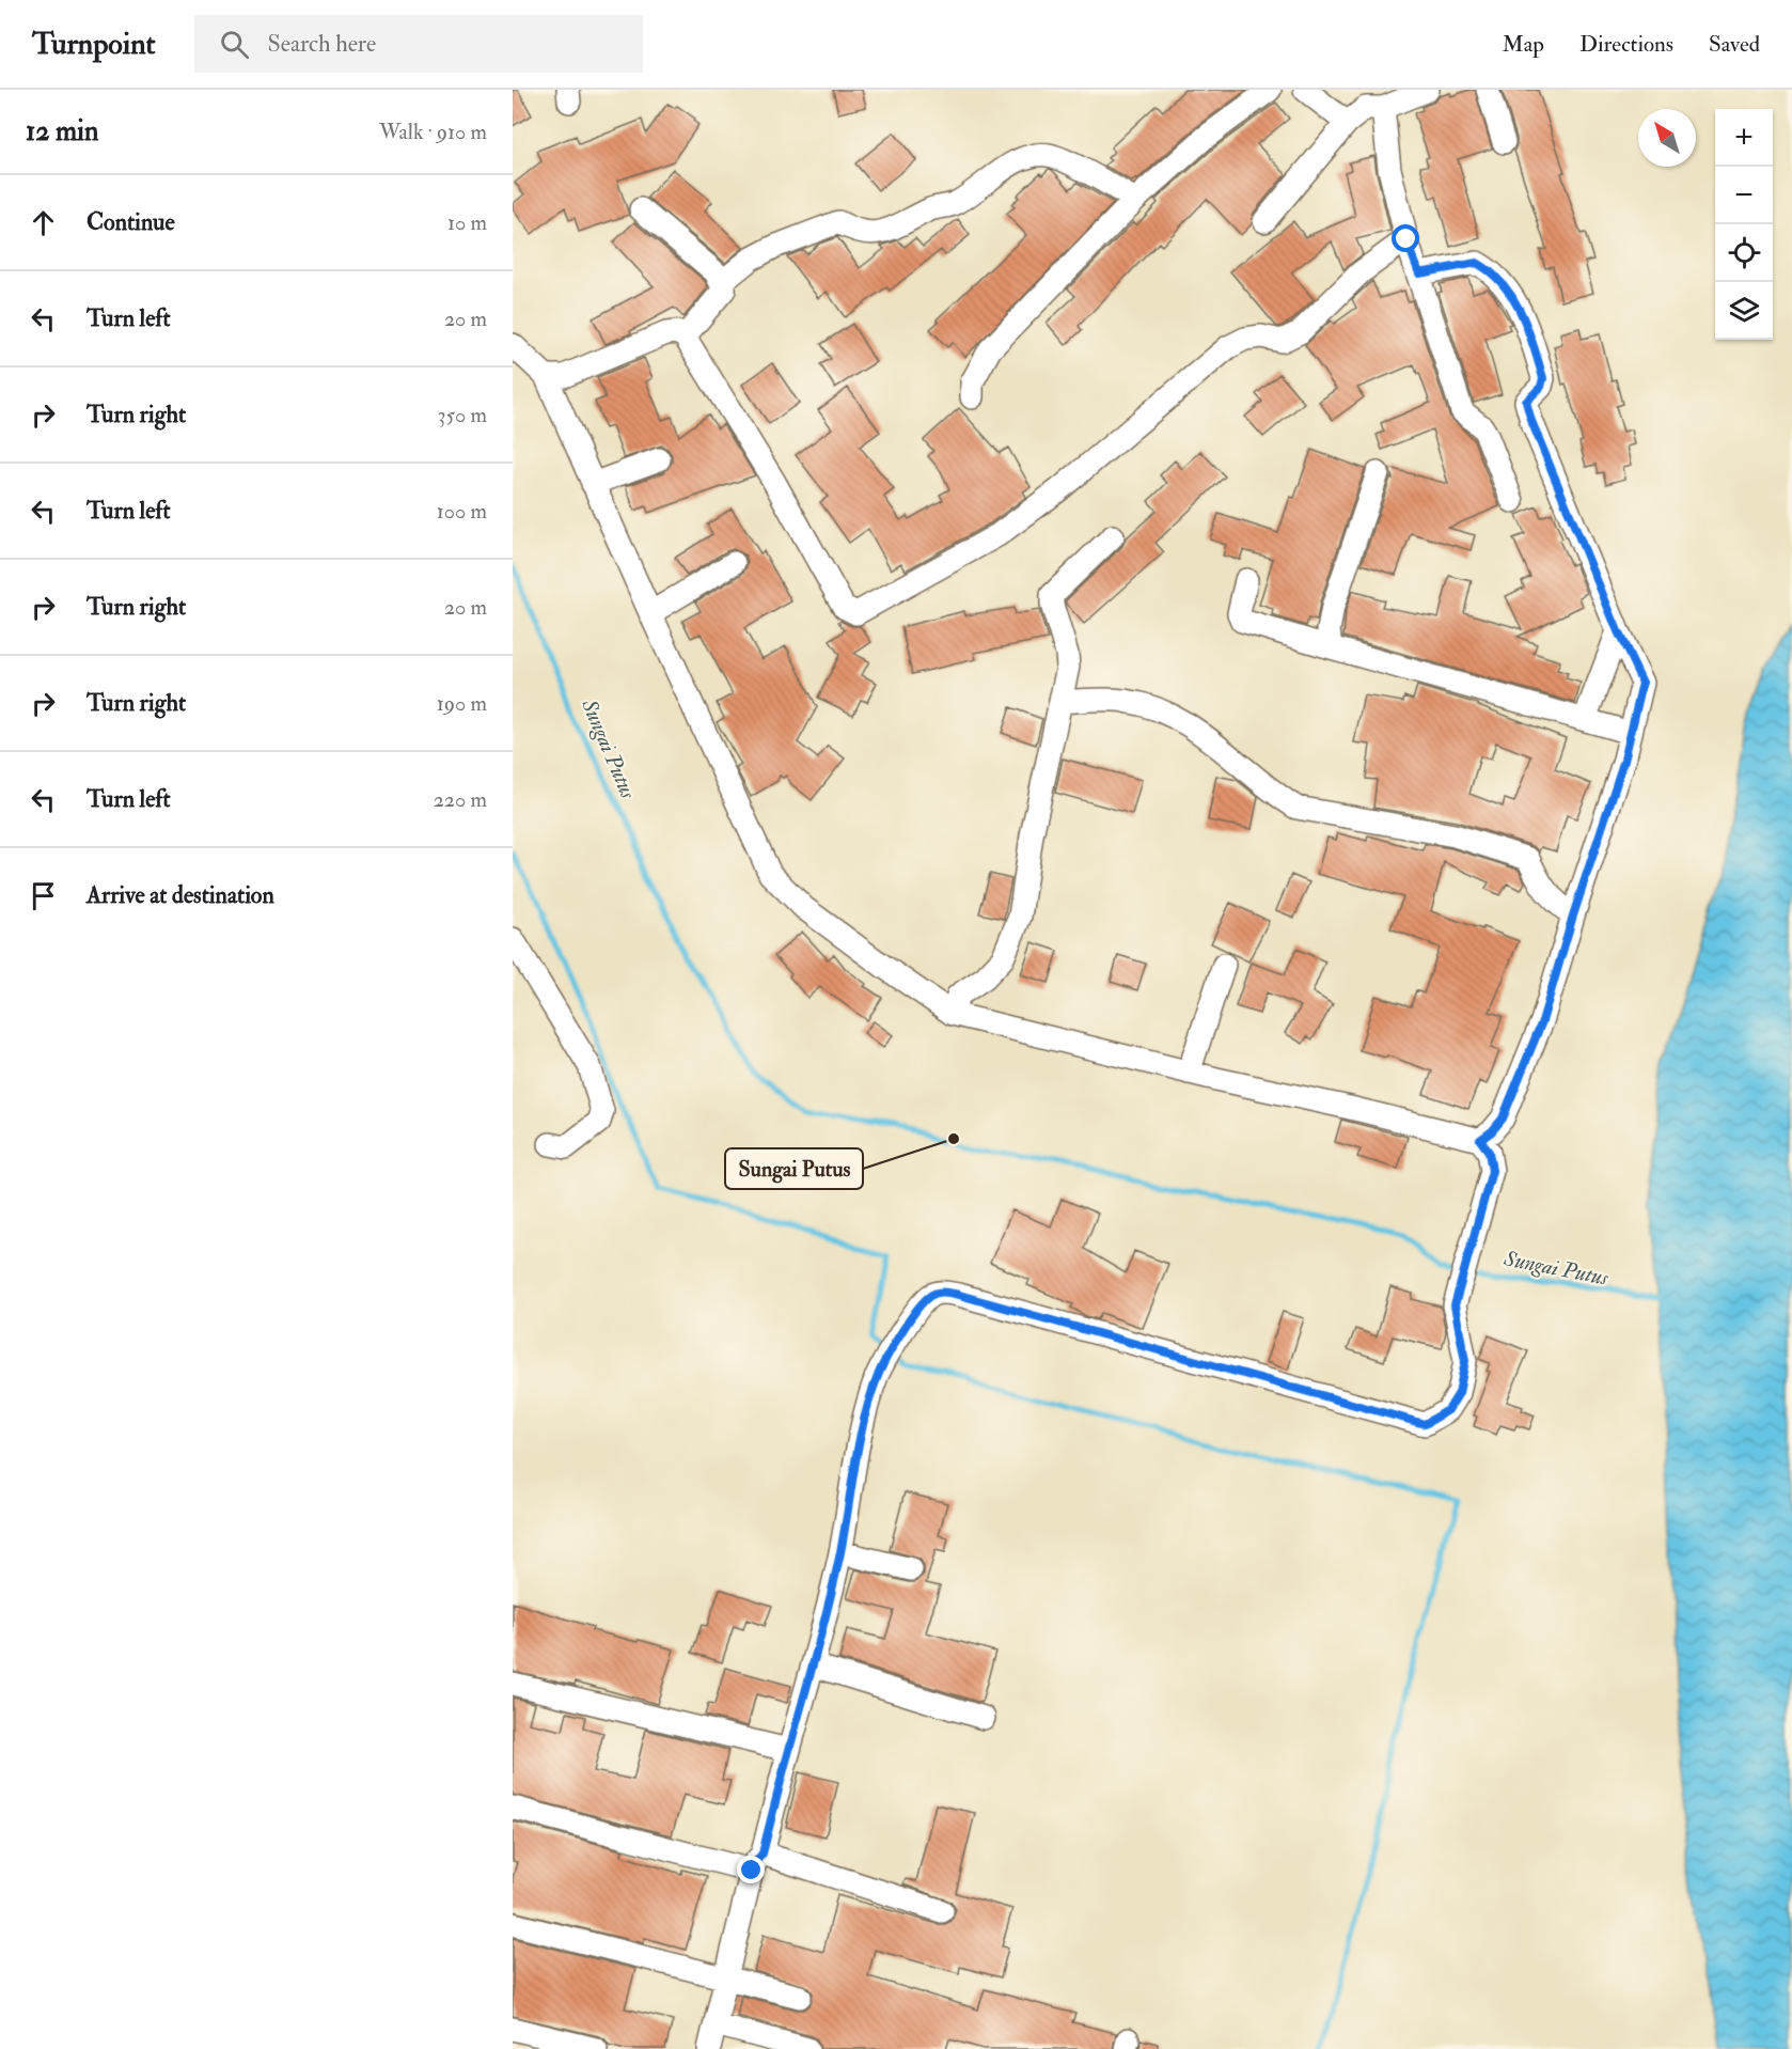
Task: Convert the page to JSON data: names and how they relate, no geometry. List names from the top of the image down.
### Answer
{
  "water": ["Sungai Putus"],
  "places": ["Sungai Putus"],
  "north": "top left",
  "page": {
    "header": "Turnpoint",
    "search": "Search here",
    "nav": ["Map", "Directions", "Saved"],
    "heading": ["12 min", "Walk · 910 m"],
    "map_buttons": ["+", "−"],
    "list": [
      ["Continue", "10 m"],
      ["Turn left", "20 m"],
      ["Turn right", "350 m"],
      ["Turn left", "100 m"],
      ["Turn right", "20 m"],
      ["Turn right", "190 m"],
      ["Turn left", "220 m"],
      "Arrive at destination"
    ]
  }
}
